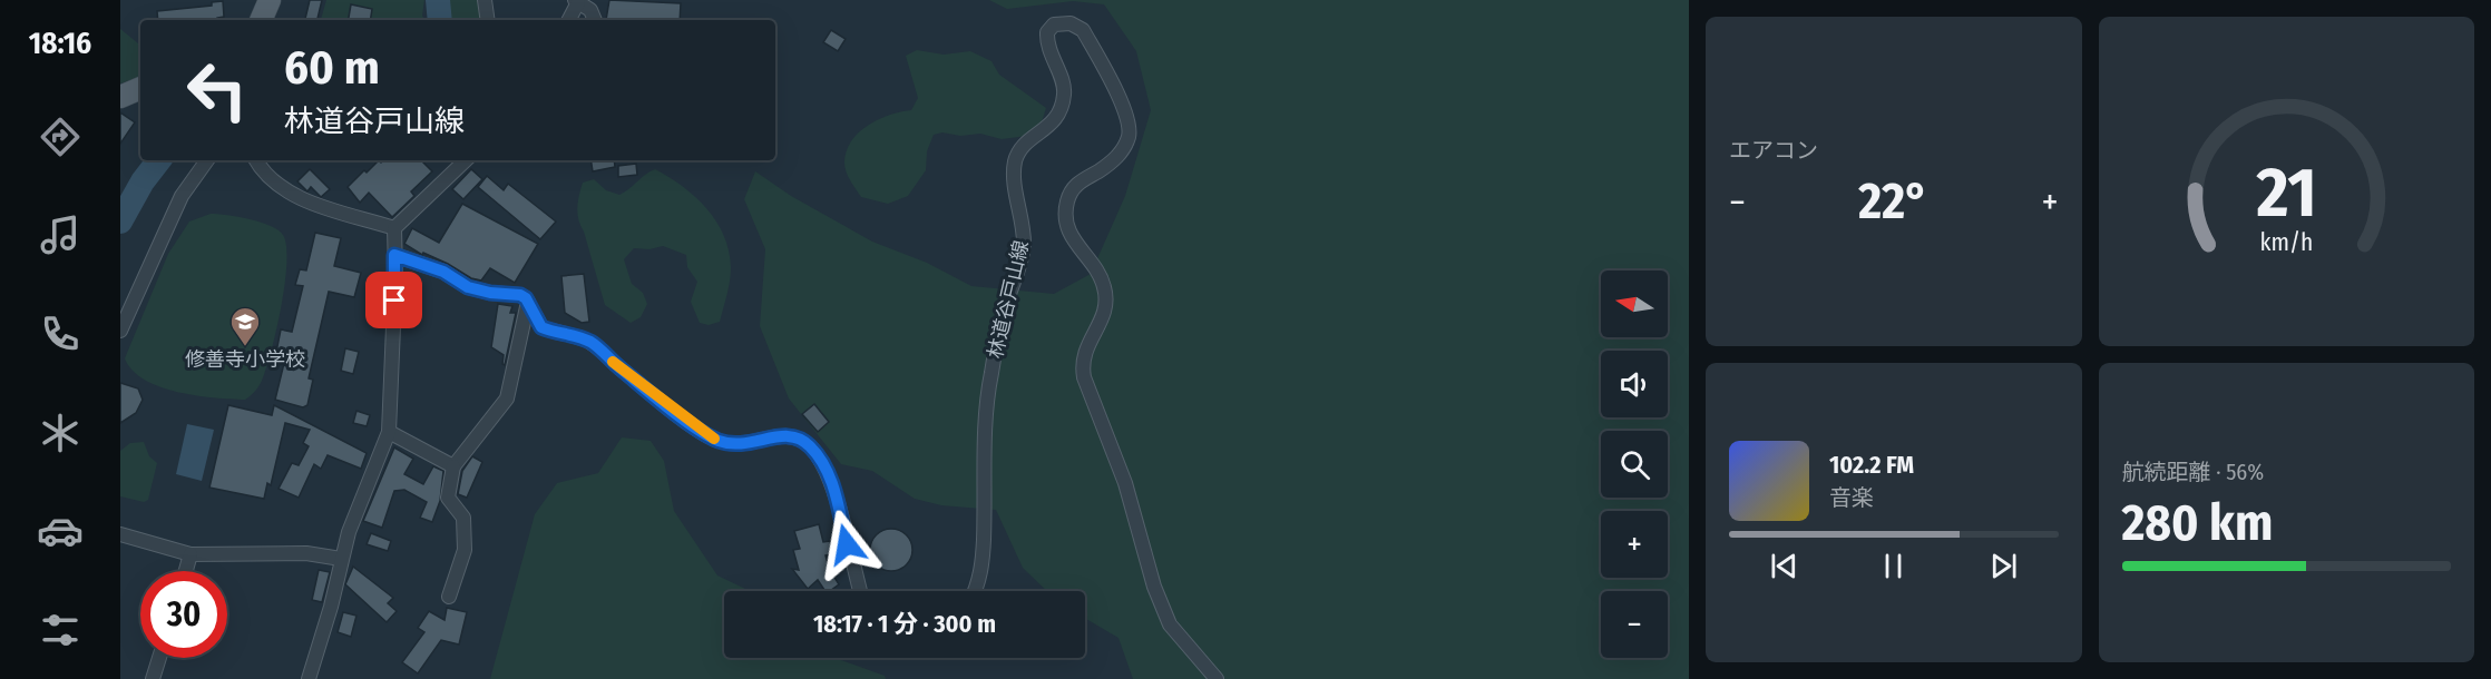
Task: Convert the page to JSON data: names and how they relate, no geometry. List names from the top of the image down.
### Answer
{
  "streets": {
    "street": ["林道谷戸山線"]
  },
  "places": {
    "school or university": ["修善寺小学校"]
  },
  "north": "left",
  "page": {
    "tabs": "18:16",
    "tile": [
      "エアコン",
      ["航続距離 · 56%", "280 km"]
    ],
    "turn": ["60 m", "林道谷戸山線"],
    "heat": ["−", "22°", "+"],
    "map_buttons": ["+", "−"],
    "song": ["102.2 FM", "音楽"],
    "limit": "30",
    "trip": "18:17 · 1 分 · 300 m",
    "gauge": ["21", "km/h"]
  }
}
